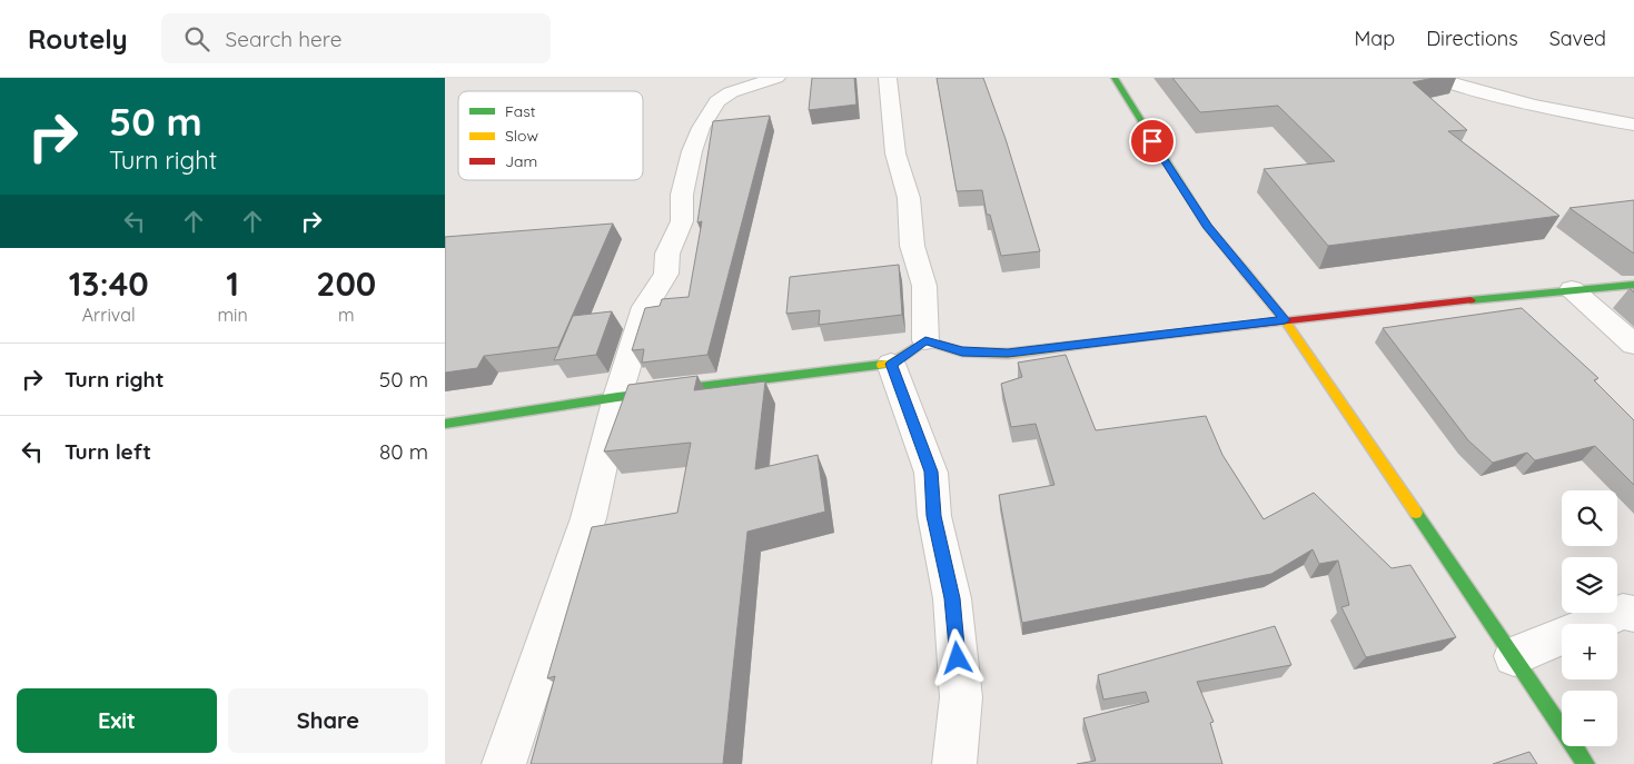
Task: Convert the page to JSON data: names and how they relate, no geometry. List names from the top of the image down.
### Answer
{
  "legend": ["Fast", "Slow", "Jam"],
  "page": {
    "header": "Routely",
    "search": "Search here",
    "nav": ["Map", "Directions", "Saved"],
    "turn": ["50 m", "Turn right"],
    "eta": [
      "13:40",
      "Arrival",
      "1",
      "min",
      "200",
      "m"
    ],
    "list": [
      {
        "name": "Turn right",
        "value": "50 m"
      },
      {
        "name": "Turn left",
        "value": "80 m"
      }
    ],
    "map_buttons": ["+", "−"],
    "buttons": ["Exit", "Share"]
  }
}
